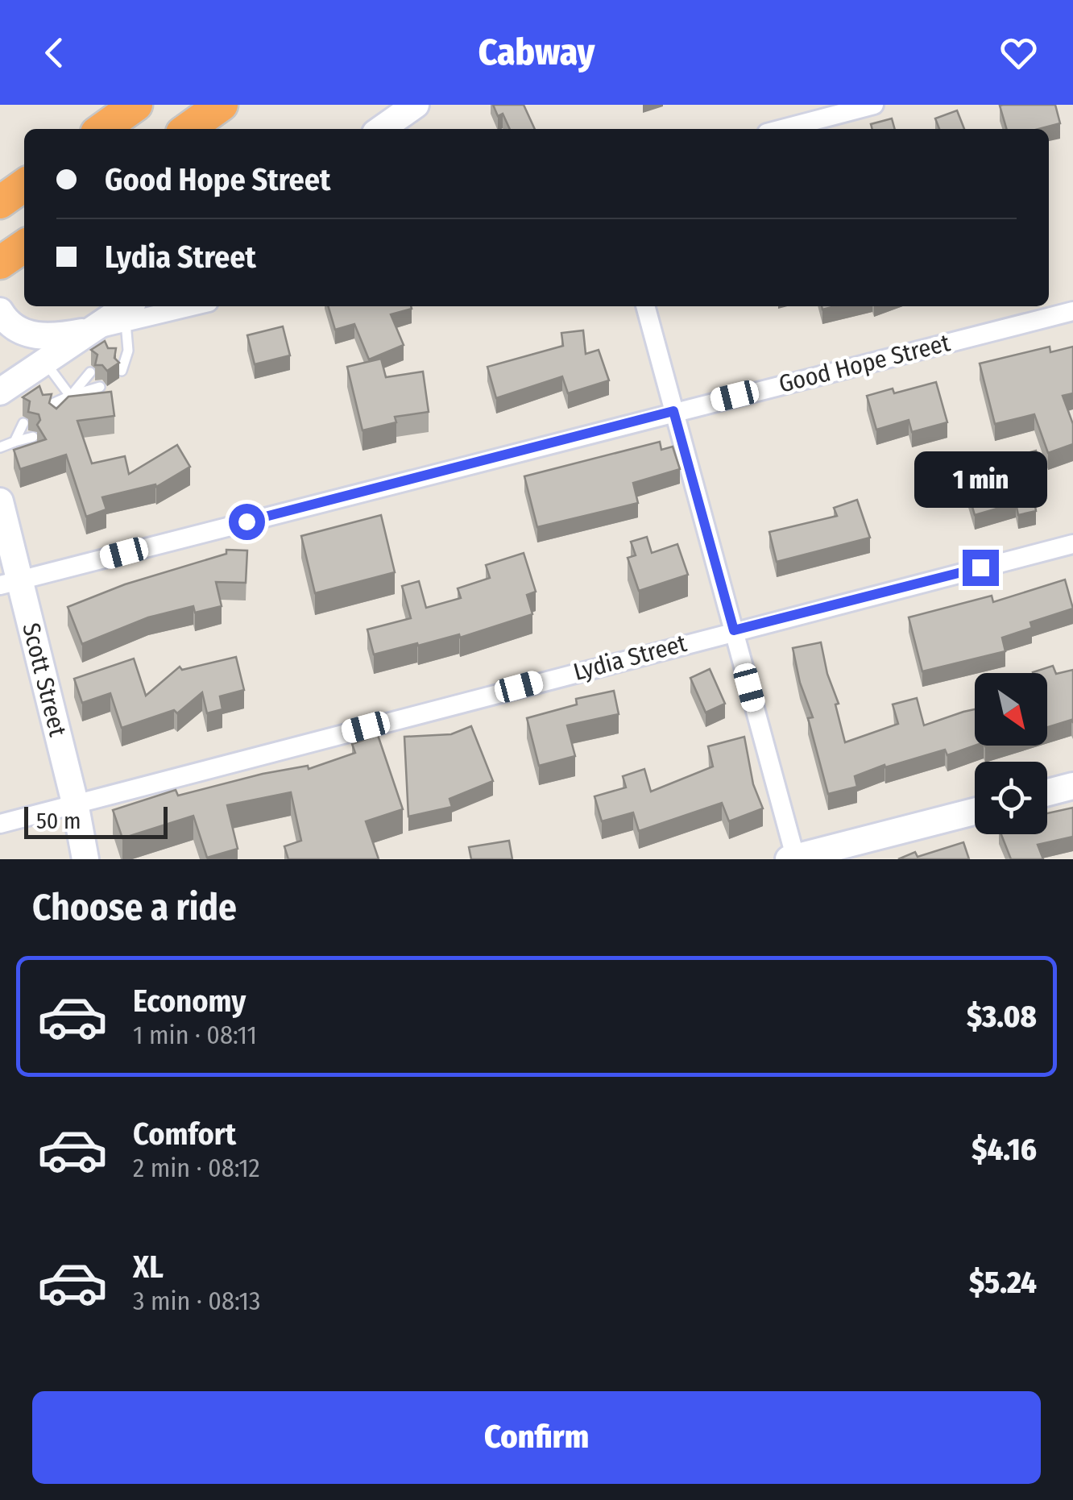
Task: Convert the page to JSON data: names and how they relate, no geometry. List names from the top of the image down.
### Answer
{
  "streets": {
    "main road": ["Scott Street"],
    "street": ["Good Hope Street", "Lydia Street"]
  },
  "crossings": [
    ["Good Hope Street", "Scott Street"],
    ["Lydia Street", "Scott Street"]
  ],
  "scale_bar": "50 m",
  "north": "bottom right",
  "page": {
    "header": "Cabway",
    "banner": ["Good Hope Street", "Lydia Street"],
    "bubble": "1 min",
    "scale": "50 m",
    "heading": "Choose a ride",
    "list": [
      {
        "name": "Economy",
        "note": "1 min · 08:11",
        "value": "$3.08"
      },
      {
        "name": "Comfort",
        "note": "2 min · 08:12",
        "value": "$4.16"
      },
      {
        "name": "XL",
        "note": "3 min · 08:13",
        "value": "$5.24"
      }
    ],
    "buttons": "Confirm"
  }
}
